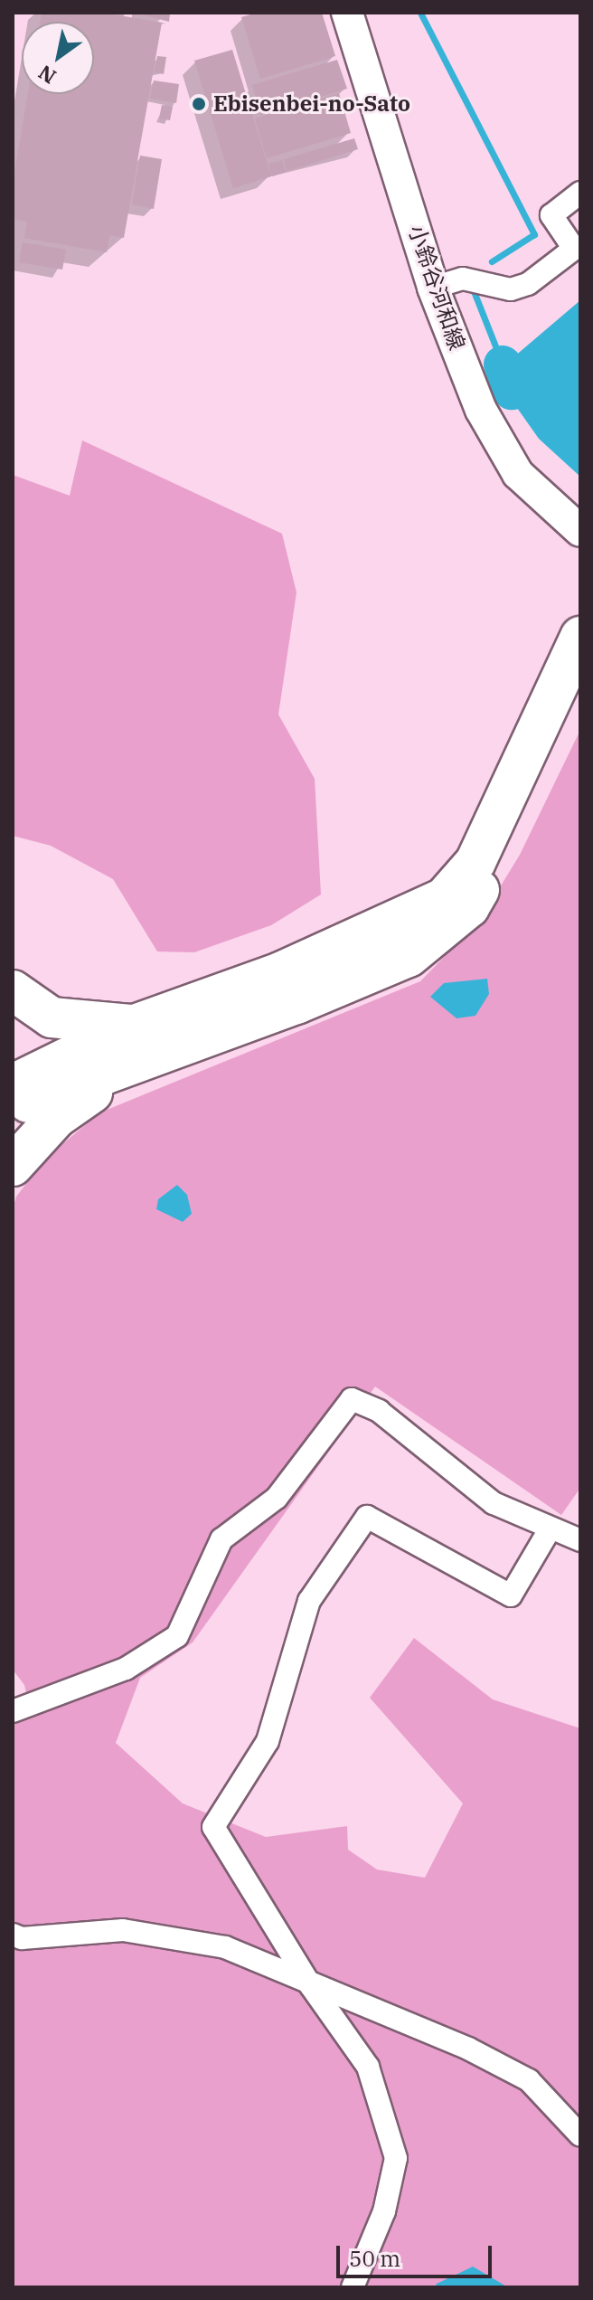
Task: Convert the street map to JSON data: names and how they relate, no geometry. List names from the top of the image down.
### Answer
{
  "streets": {
    "main road": ["小鈴谷河和線"]
  },
  "places": ["Ebisenbei-no-Sato"],
  "scale_bar": "50 m",
  "north": "bottom left"
}
